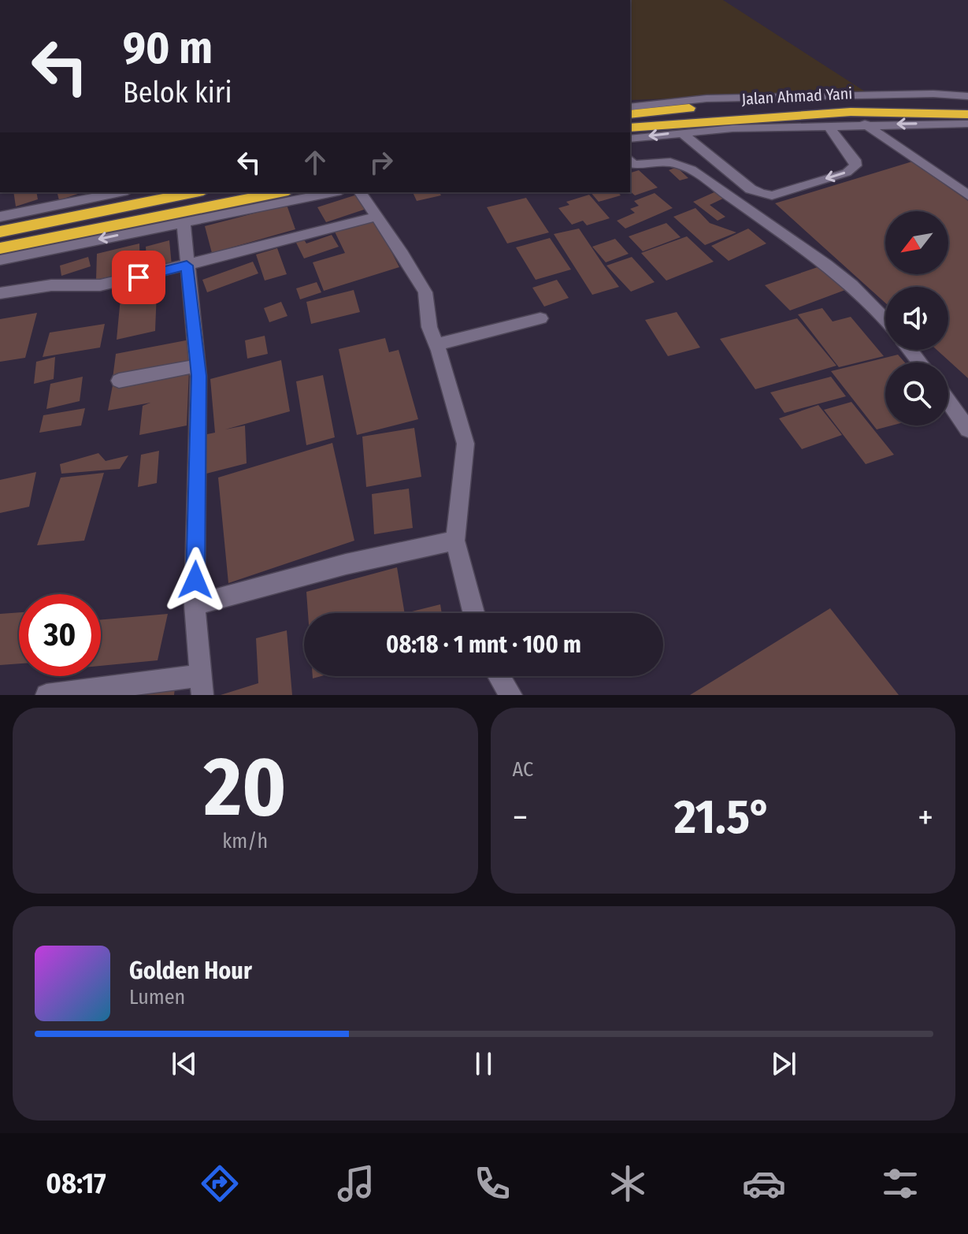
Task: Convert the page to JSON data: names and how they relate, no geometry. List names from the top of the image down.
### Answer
{
  "streets": {
    "highway": ["Jalan Ahmad Yani"]
  },
  "north": "bottom left",
  "page": {
    "turn": ["90 m", "Belok kiri"],
    "limit": "30",
    "trip": "08:18 · 1 mnt · 100 m",
    "tile": [
      ["20", "km/h"],
      "AC"
    ],
    "heat": ["−", "21.5°", "+"],
    "song": ["Golden Hour", "Lumen"],
    "tabs": "08:17"
  }
}
